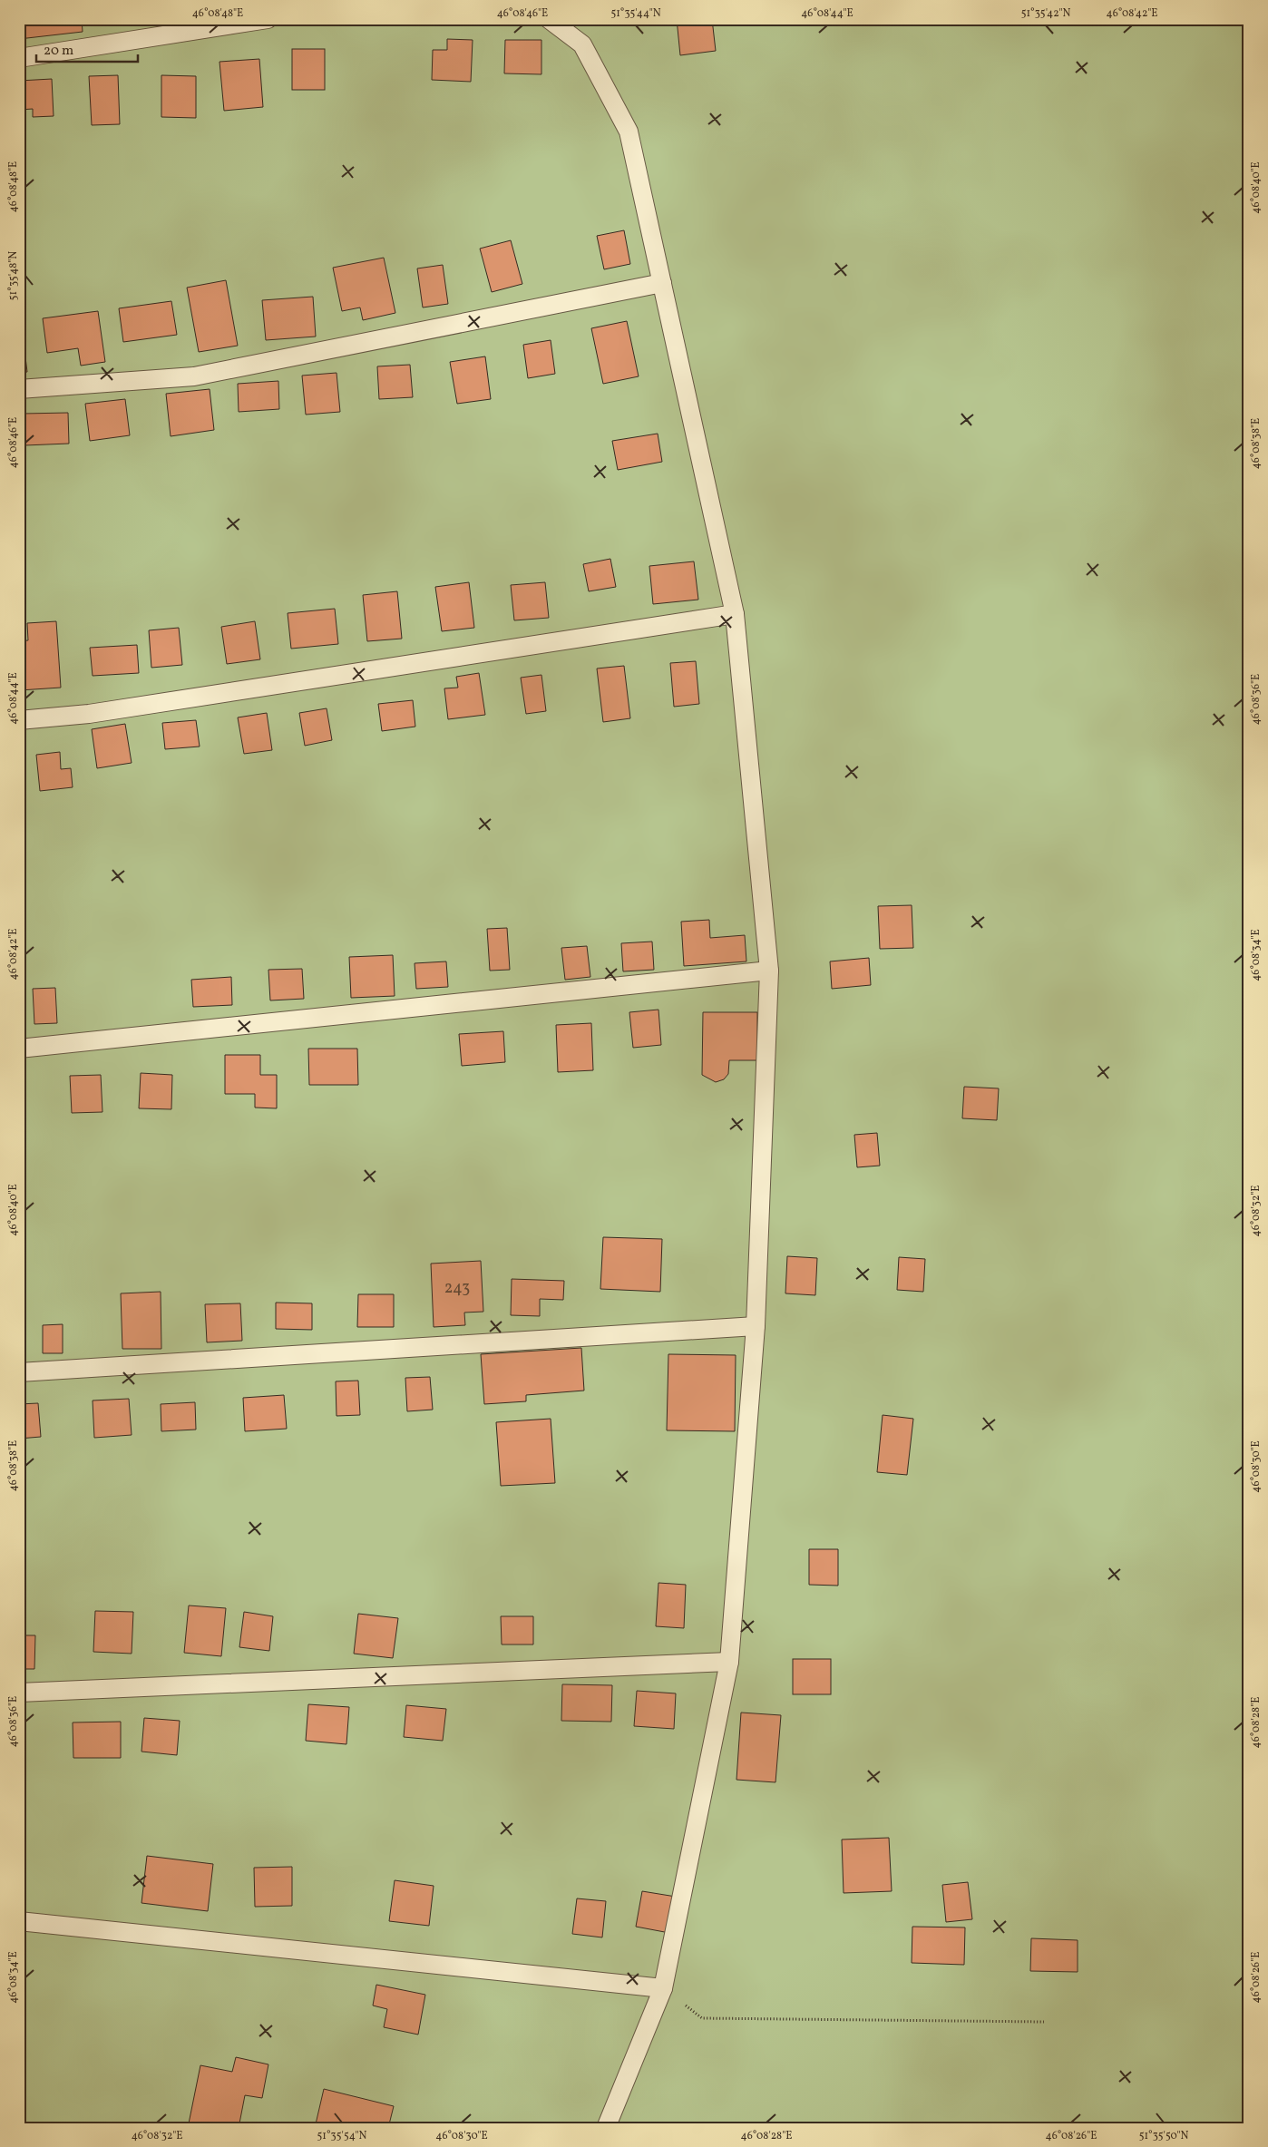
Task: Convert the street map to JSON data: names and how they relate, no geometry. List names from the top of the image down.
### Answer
{
  "house_numbers": ["243"],
  "scale_bar": "20 m",
  "coordinates": [
    "46°08'48\"E",
    "46°08'46\"E",
    "51°35'44\"N",
    "46°08'44\"E",
    "51°35'42\"N",
    "46°08'42\"E",
    "46°08'40\"E",
    "51°35'48\"N",
    "46°08'38\"E",
    "46°08'36\"E",
    "46°08'34\"E",
    "46°08'32\"E",
    "46°08'30\"E",
    "46°08'28\"E",
    "46°08'26\"E",
    "51°35'54\"N",
    "51°35'50\"N"
  ]
}
